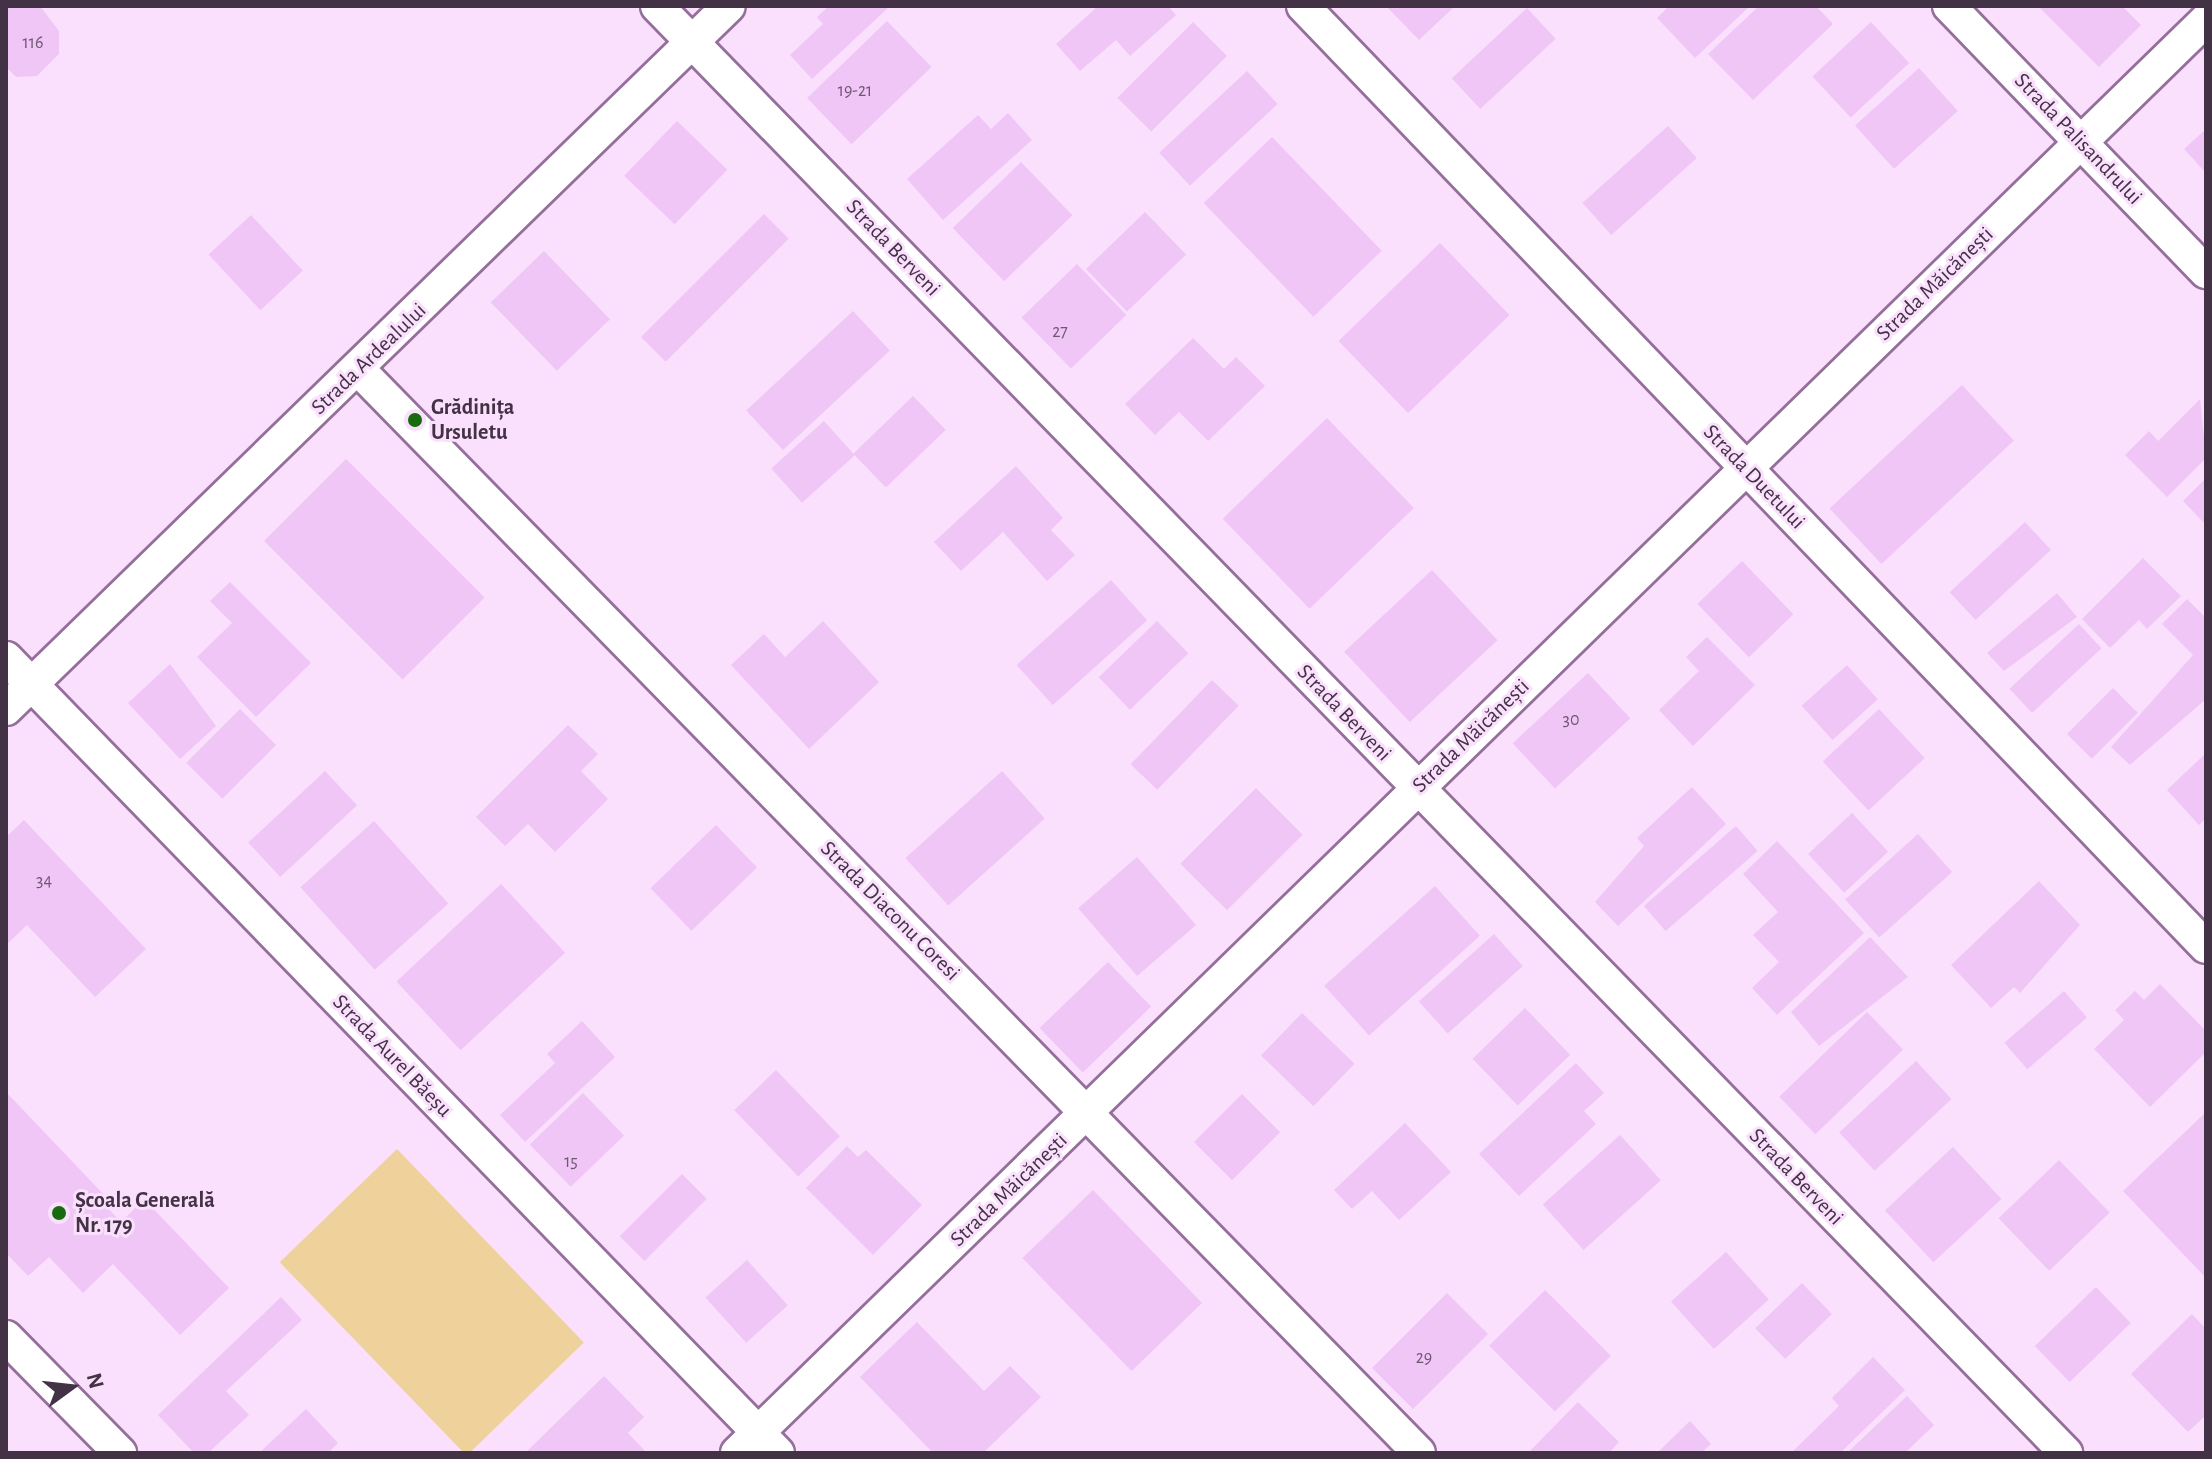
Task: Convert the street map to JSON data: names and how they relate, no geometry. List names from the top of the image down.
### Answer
{
  "streets": {
    "street": [
      "Strada Palisandrului",
      "Strada Berveni",
      "Strada Măicănești",
      "Strada Ardealului",
      "Strada Duetului",
      "Strada Diaconu Coresi",
      "Strada Aurel Băeșu"
    ]
  },
  "crossings": [
    ["Strada Palisandrului", "Strada Măicănești"],
    ["Strada Berveni", "Strada Măicănești"],
    ["Strada Berveni", "Strada Ardealului"],
    ["Strada Măicănești", "Strada Duetului"],
    ["Strada Măicănești", "Strada Diaconu Coresi"],
    ["Strada Măicănești", "Strada Aurel Băeșu"],
    ["Strada Ardealului", "Strada Diaconu Coresi"],
    ["Strada Ardealului", "Strada Aurel Băeșu"]
  ],
  "places": ["Grădinița Ursuletu", "Școala Generală Nr. 179"],
  "house_numbers": [
    "116",
    "19-21",
    "27",
    "30",
    "34",
    "15",
    "29"
  ],
  "north": "right"
}
